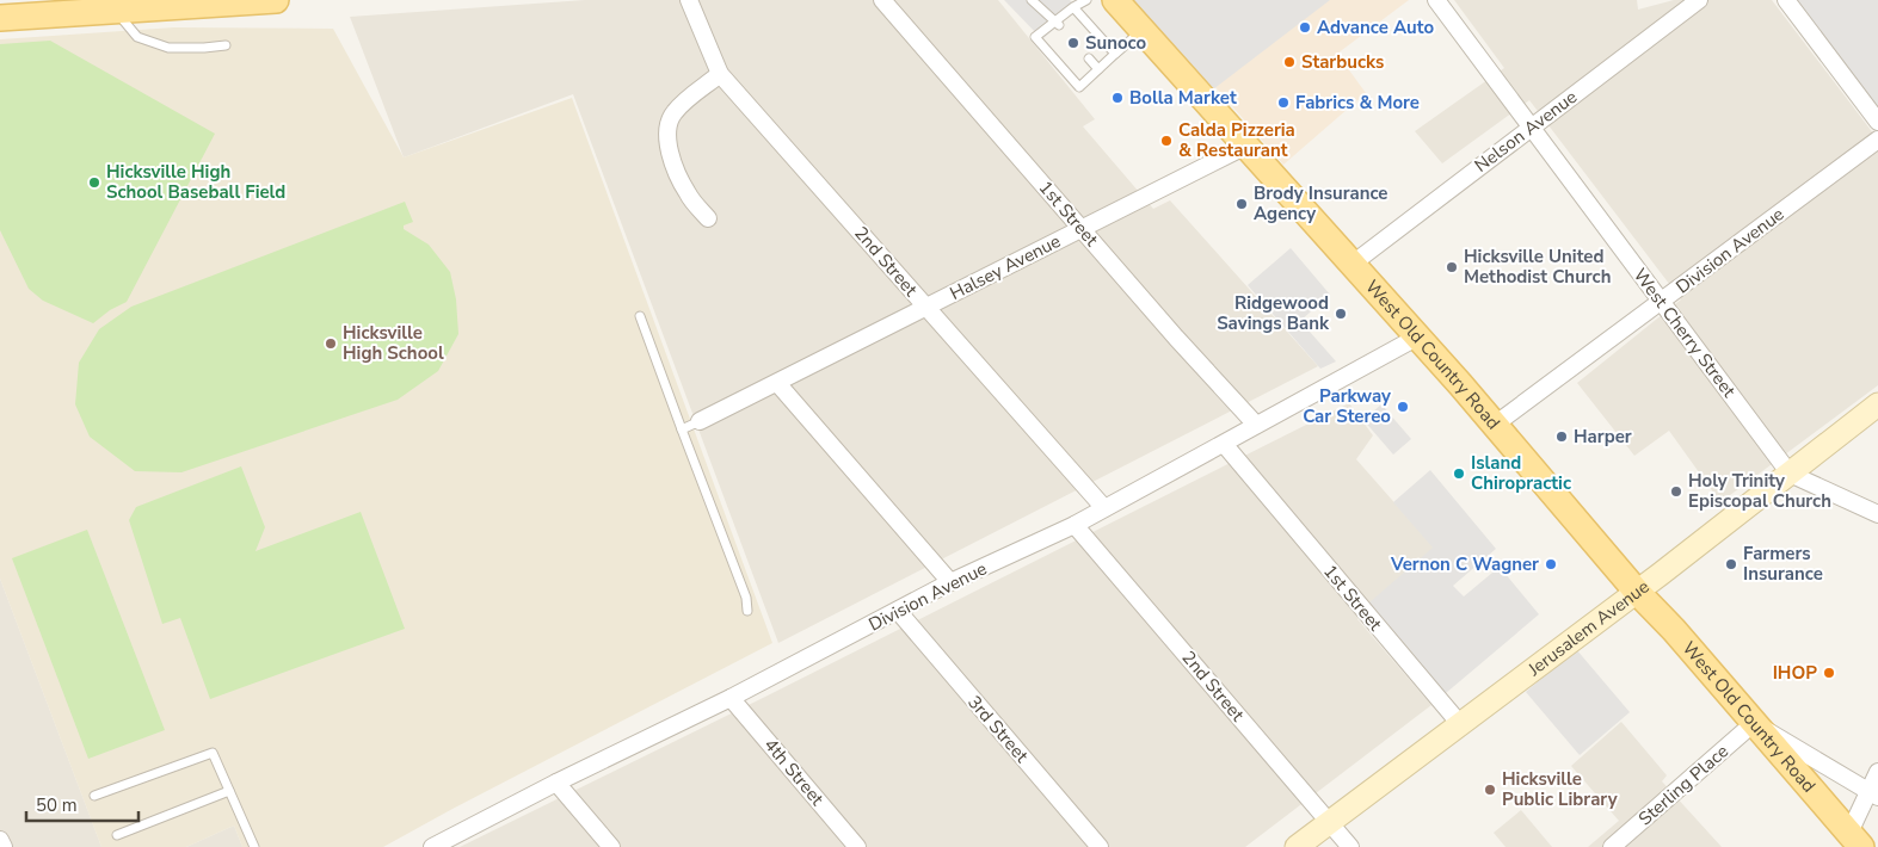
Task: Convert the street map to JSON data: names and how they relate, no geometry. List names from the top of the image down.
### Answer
{
  "streets": {
    "main road": ["West Old Country Road", "Jerusalem Avenue"],
    "street": [
      "Nelson Avenue",
      "1st Street",
      "Division Avenue",
      "2nd Street",
      "Halsey Avenue",
      "West Cherry Street",
      "3rd Street",
      "4th Street",
      "Sterling Place"
    ]
  },
  "crossings": [
    ["Nelson Avenue", "West Cherry Street"],
    ["Nelson Avenue", "West Old Country Road"],
    ["1st Street", "Division Avenue"],
    ["1st Street", "Halsey Avenue"],
    ["1st Street", "Jerusalem Avenue"],
    ["Division Avenue", "2nd Street"],
    ["Division Avenue", "West Cherry Street"],
    ["Division Avenue", "West Old Country Road"],
    ["Division Avenue", "3rd Street"],
    ["Division Avenue", "4th Street"],
    ["2nd Street", "Halsey Avenue"],
    ["2nd Street", "Jerusalem Avenue"],
    ["Halsey Avenue", "West Old Country Road"],
    ["West Cherry Street", "Jerusalem Avenue"],
    ["West Old Country Road", "Jerusalem Avenue"],
    ["West Old Country Road", "Sterling Place"]
  ],
  "places": [
    "Advance Auto",
    "Sunoco",
    "Starbucks",
    "Bolla Market",
    "Fabrics & More",
    "Calda Pizzeria & Restaurant",
    "Hicksville High School Baseball Field",
    "Brody Insurance Agency",
    "Hicksville United Methodist Church",
    "Ridgewood Savings Bank",
    "Hicksville High School",
    "Parkway Car Stereo",
    "Harper",
    "Island Chiropractic",
    "Holy Trinity Episcopal Church",
    "Vernon C Wagner",
    "Farmers Insurance",
    "IHOP",
    "Hicksville Public Library"
  ],
  "scale_bar": "50 m"
}
